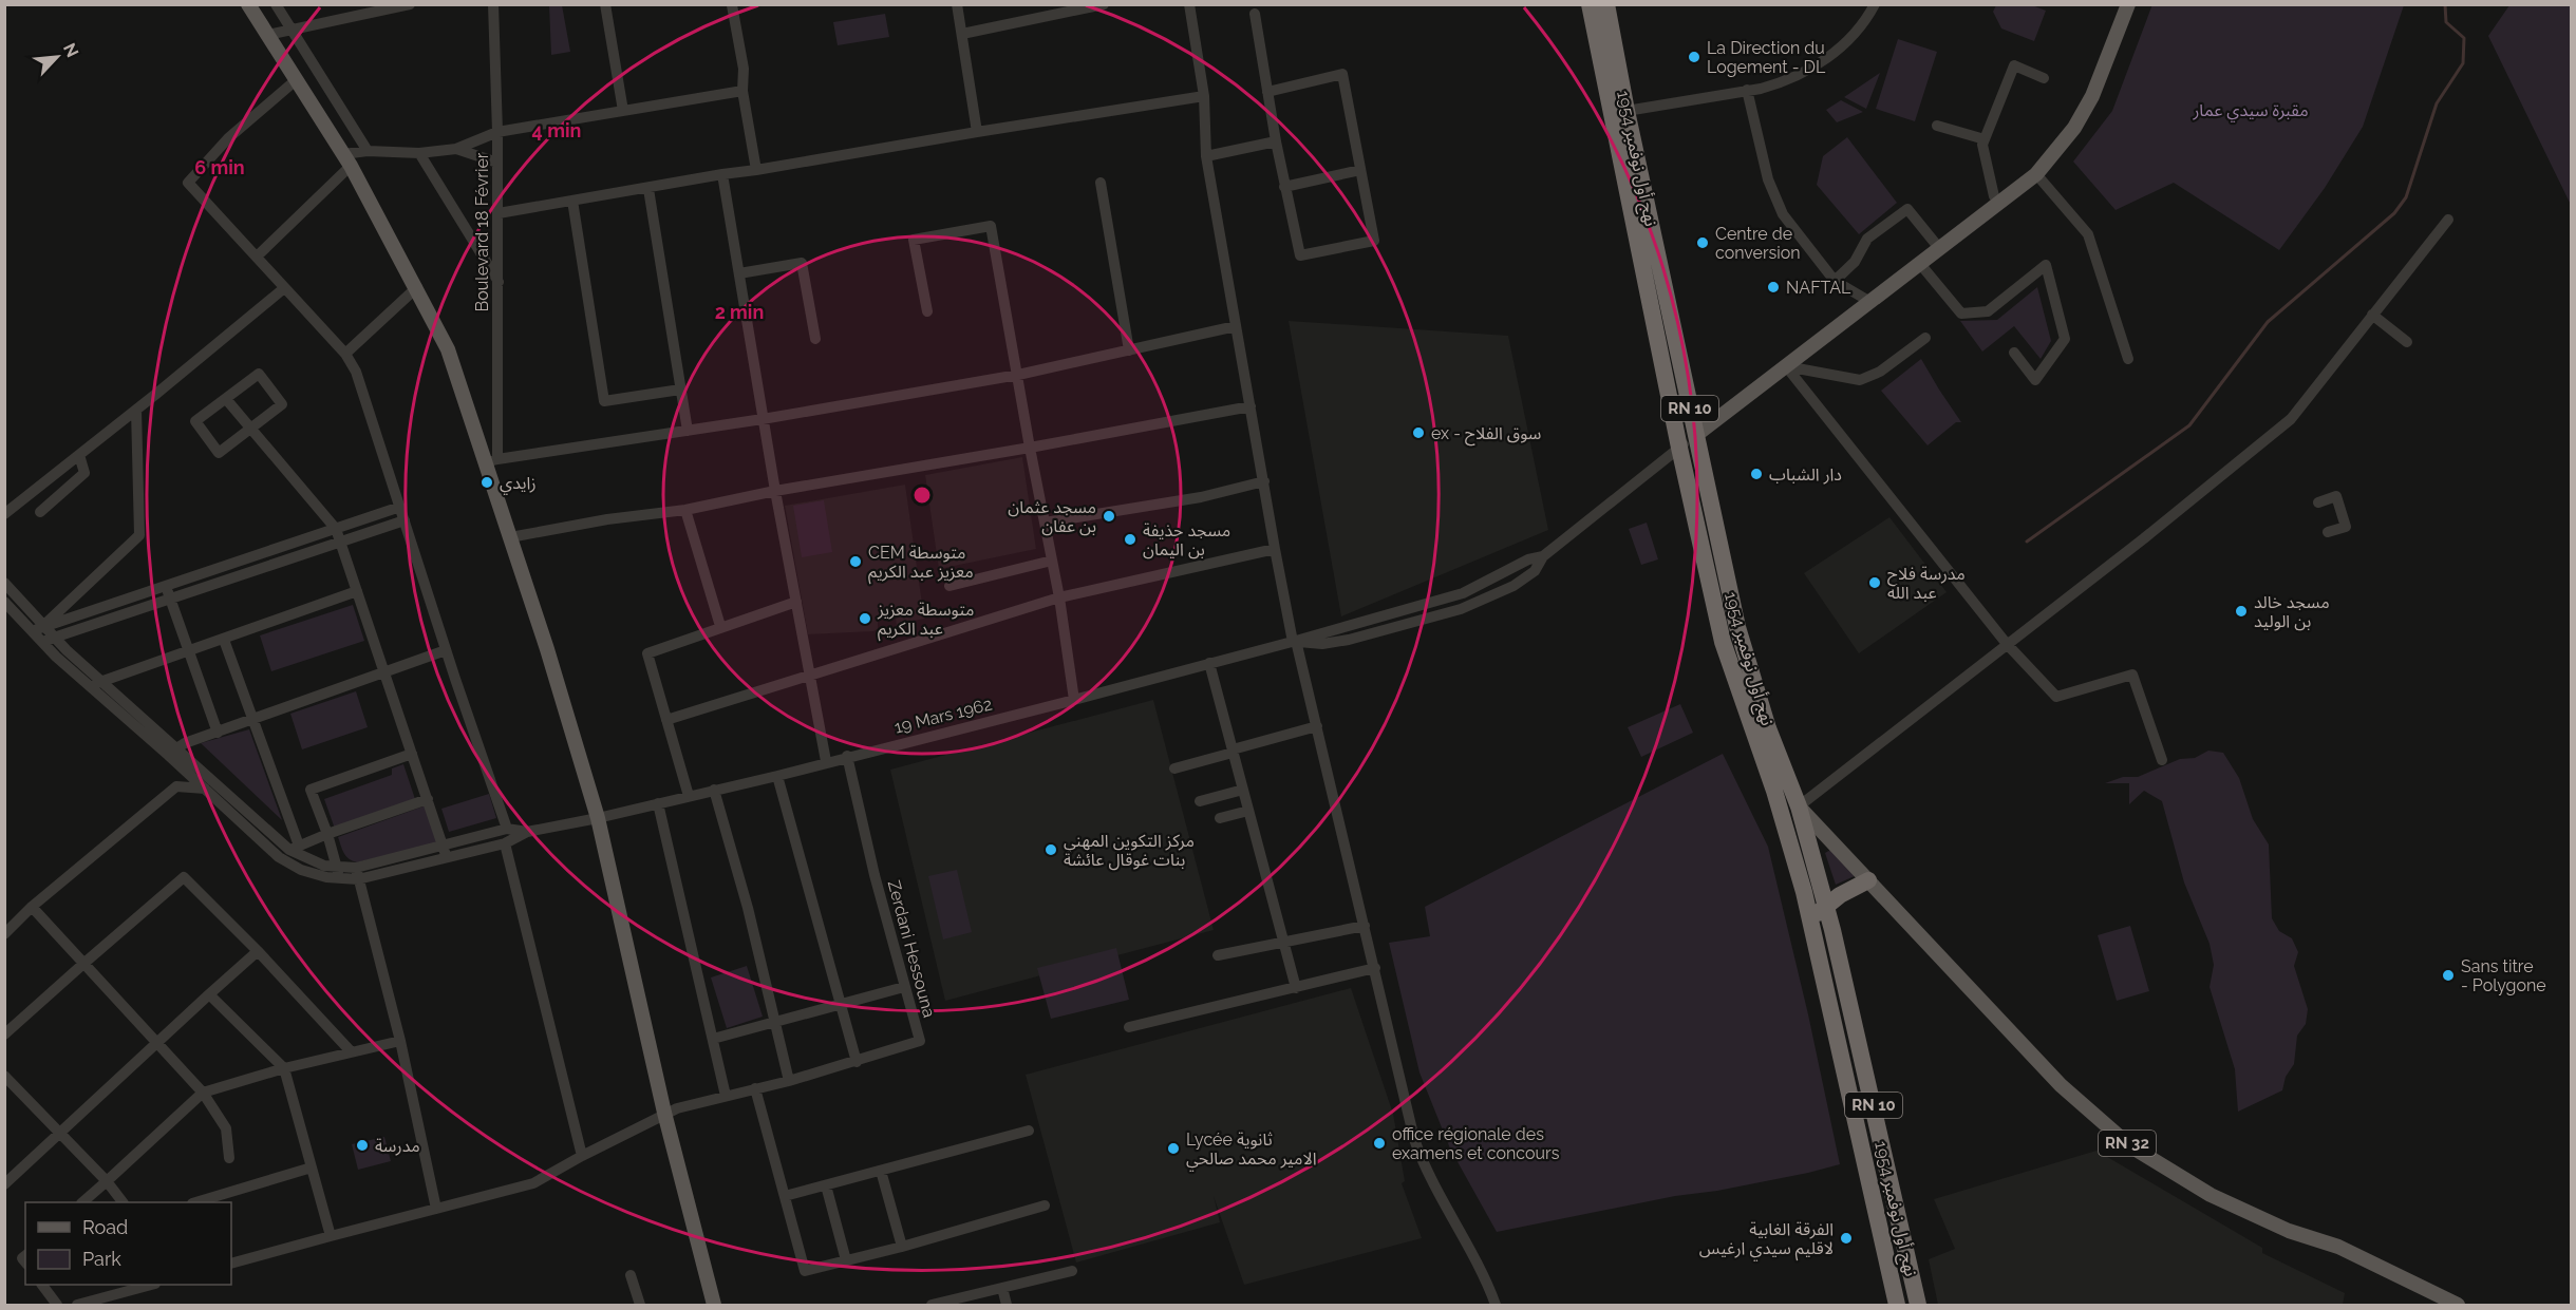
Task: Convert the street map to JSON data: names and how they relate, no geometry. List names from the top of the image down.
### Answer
{
  "streets": {
    "highway": ["نهج أول نوفمبر 1954", "RN 10"],
    "main road": ["RN 32"],
    "street": ["Boulevard 18 Février", "19 Mars 1962", "Zerdani Hessouna"]
  },
  "crossings": [
    ["نهج أول نوفمبر 1954", "19 Mars 1962"],
    ["نهج أول نوفمبر 1954", "RN 32"],
    ["19 Mars 1962", "Zerdani Hessouna"]
  ],
  "parks": ["مقبرة سيدي عمار"],
  "places": [
    "La Direction du Logement - DL",
    "Centre de conversion",
    "NAFTAL",
    "ex - سوق الفلاح",
    "دار الشباب",
    "زايدي",
    "مسجد عثمان بن عفان",
    "مسجد حذيفة بن اليمان",
    "CEM متوسطة معزيز عبد الكريم",
    "مدرسة فلاح عبد الله",
    "مسجد خالد بن الوليد",
    "متوسطة معزيز عبد الكريم",
    "مركز التكوين المهني بنات غوقال عائشة",
    "Sans titre - Polygone",
    "office régionale des examens et concours",
    "مدرسة",
    "Lycée ثانوية الامير محمد صالحي",
    "الفرقة الغابية لاقليم سيدي ارغيس"
  ],
  "legend": ["Road", "Park"],
  "north": "top right",
  "rings": ["4 min", "6 min", "2 min"]
}
